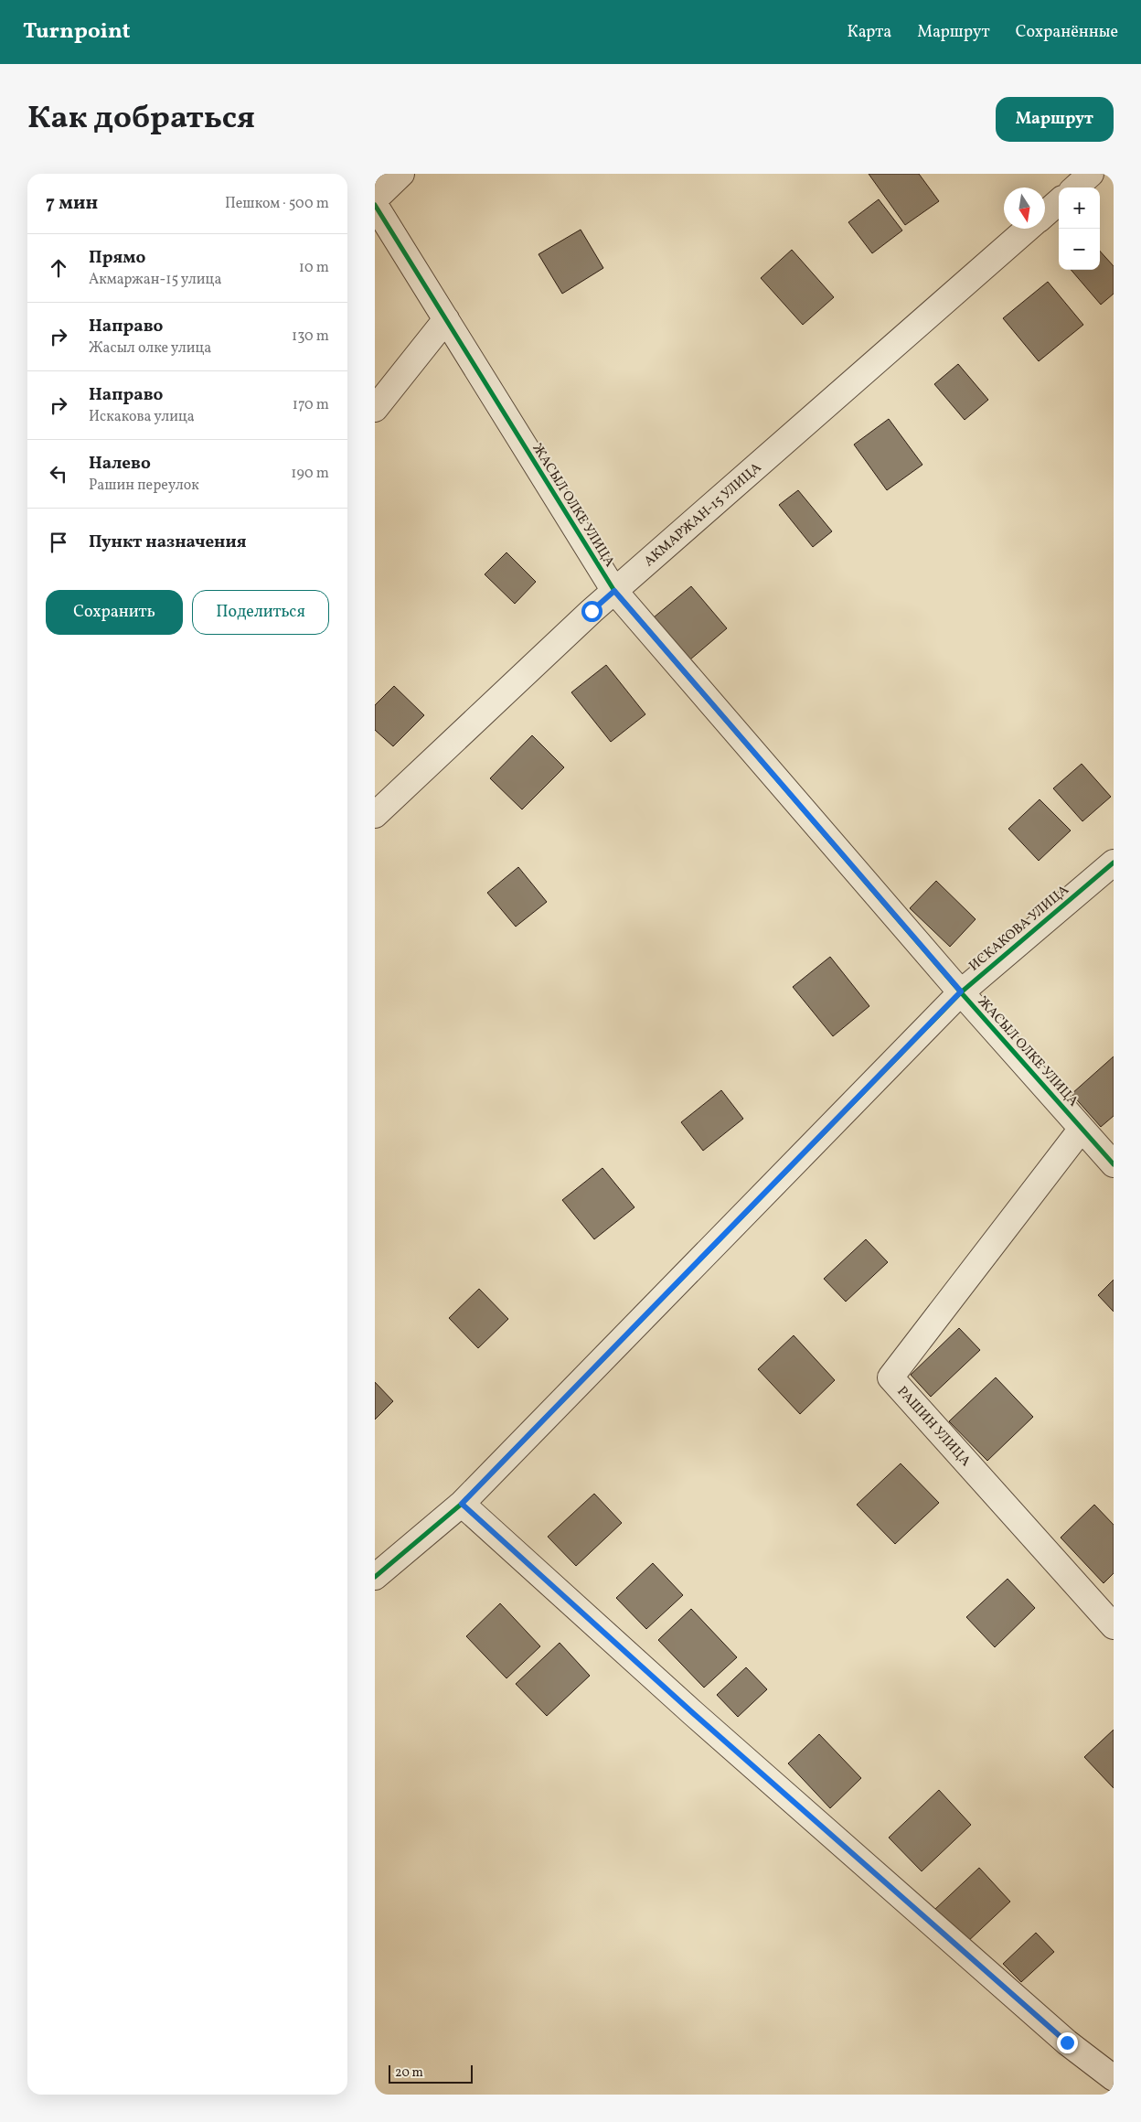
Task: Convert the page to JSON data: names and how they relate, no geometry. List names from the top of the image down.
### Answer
{
  "streets": {
    "street": [
      "ЖАСЫЛ ОЛКЕ УЛИЦА",
      "АКМАРЖАН-15 УЛИЦА",
      "ИСКАКОВА УЛИЦА",
      "РАШИН УЛИЦА"
    ]
  },
  "crossings": [
    ["ЖАСЫЛ ОЛКЕ УЛИЦА", "АКМАРЖАН-15 УЛИЦА"],
    ["ЖАСЫЛ ОЛКЕ УЛИЦА", "ИСКАКОВА УЛИЦА"],
    ["ЖАСЫЛ ОЛКЕ УЛИЦА", "РАШИН УЛИЦА"]
  ],
  "scale_bar": "20 m",
  "north": "bottom",
  "page": {
    "header": "Turnpoint",
    "nav": ["Карта", "Маршрут", "Сохранённые"],
    "title": "Как добраться",
    "buttons": [
      "Маршрут",
      ["Сохранить", "Поделиться"]
    ],
    "heading": ["7 мин", "Пешком · 500 m"],
    "map_buttons": ["+", "−"],
    "list": [
      ["Прямо", "Акмаржан-15 улица", "10 m"],
      ["Направо", "Жасыл олке улица", "130 m"],
      ["Направо", "Искакова улица", "170 m"],
      ["Налево", "Рашин переулок", "190 m"],
      "Пункт назначения"
    ],
    "scale": "20 m"
  }
}
